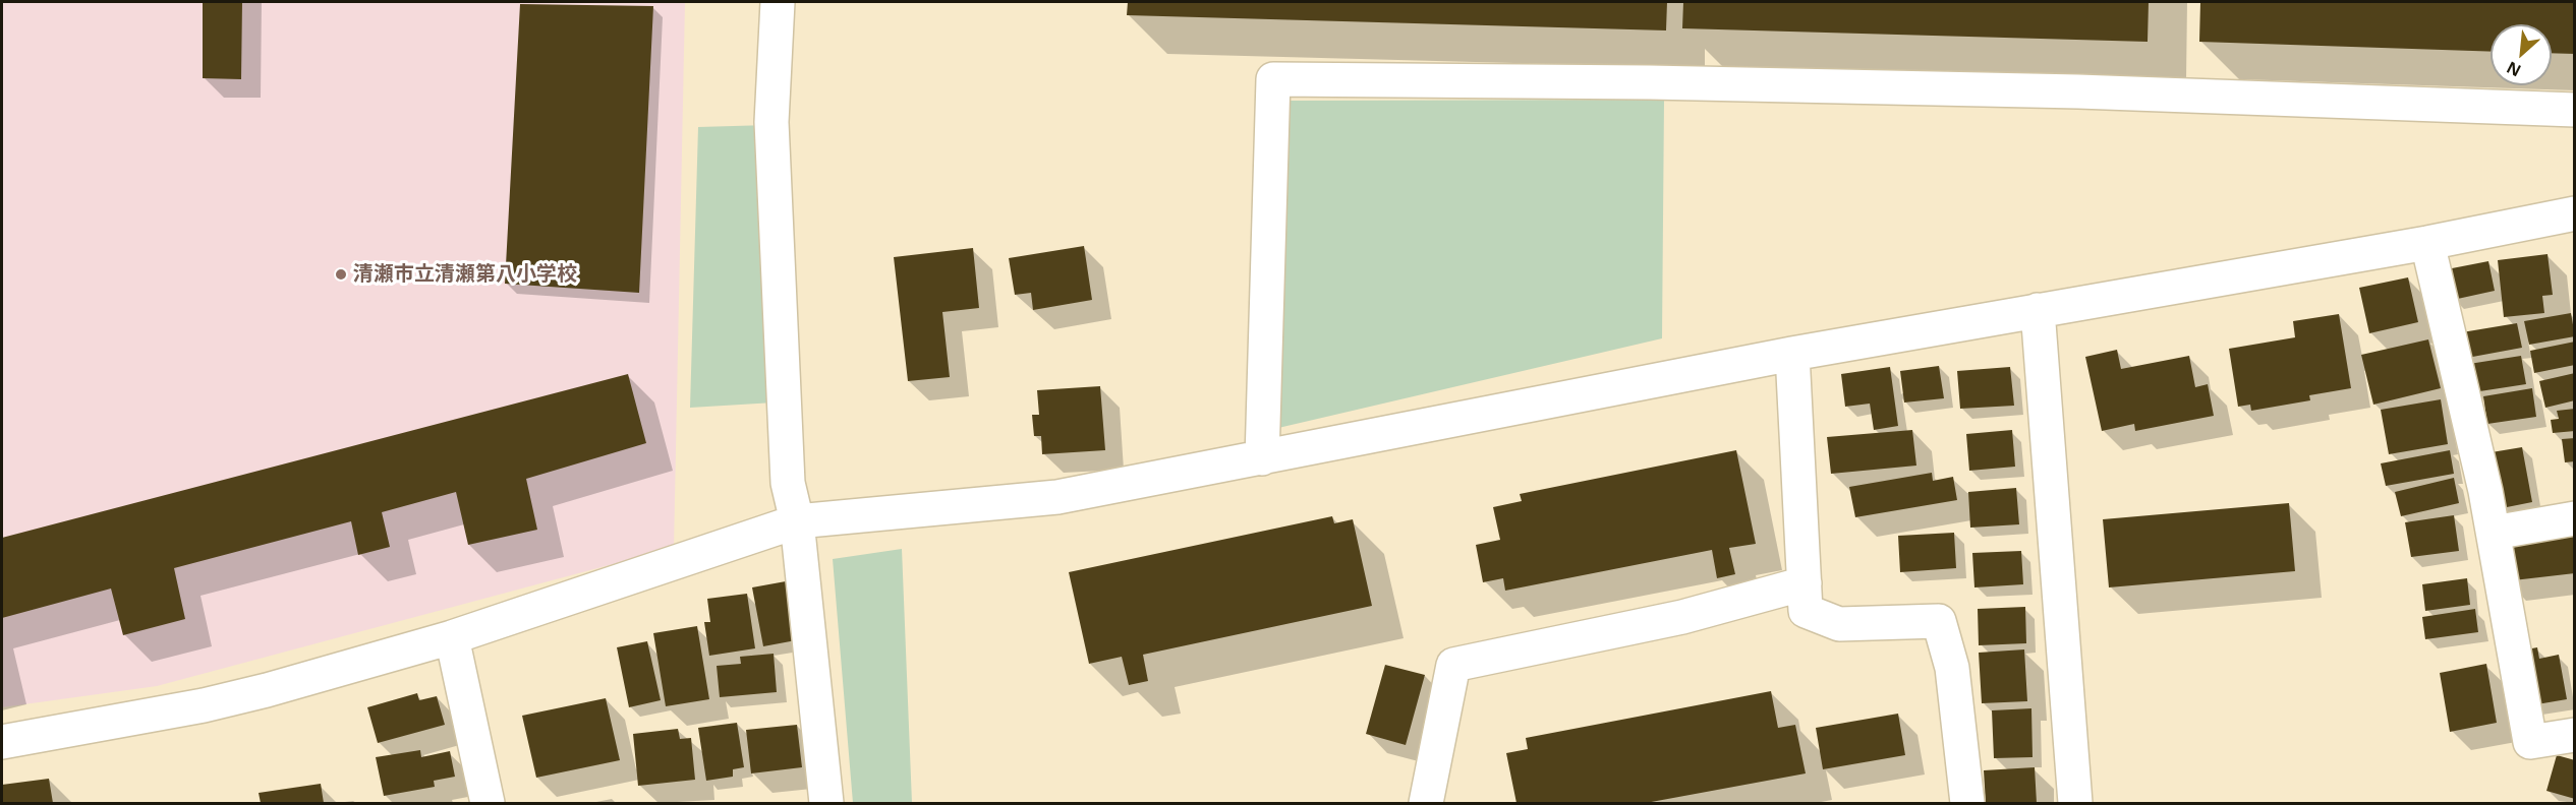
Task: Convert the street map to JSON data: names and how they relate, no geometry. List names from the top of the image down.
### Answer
{
  "places": ["清瀬市立清瀬第八小学校"],
  "north": "bottom left"
}
